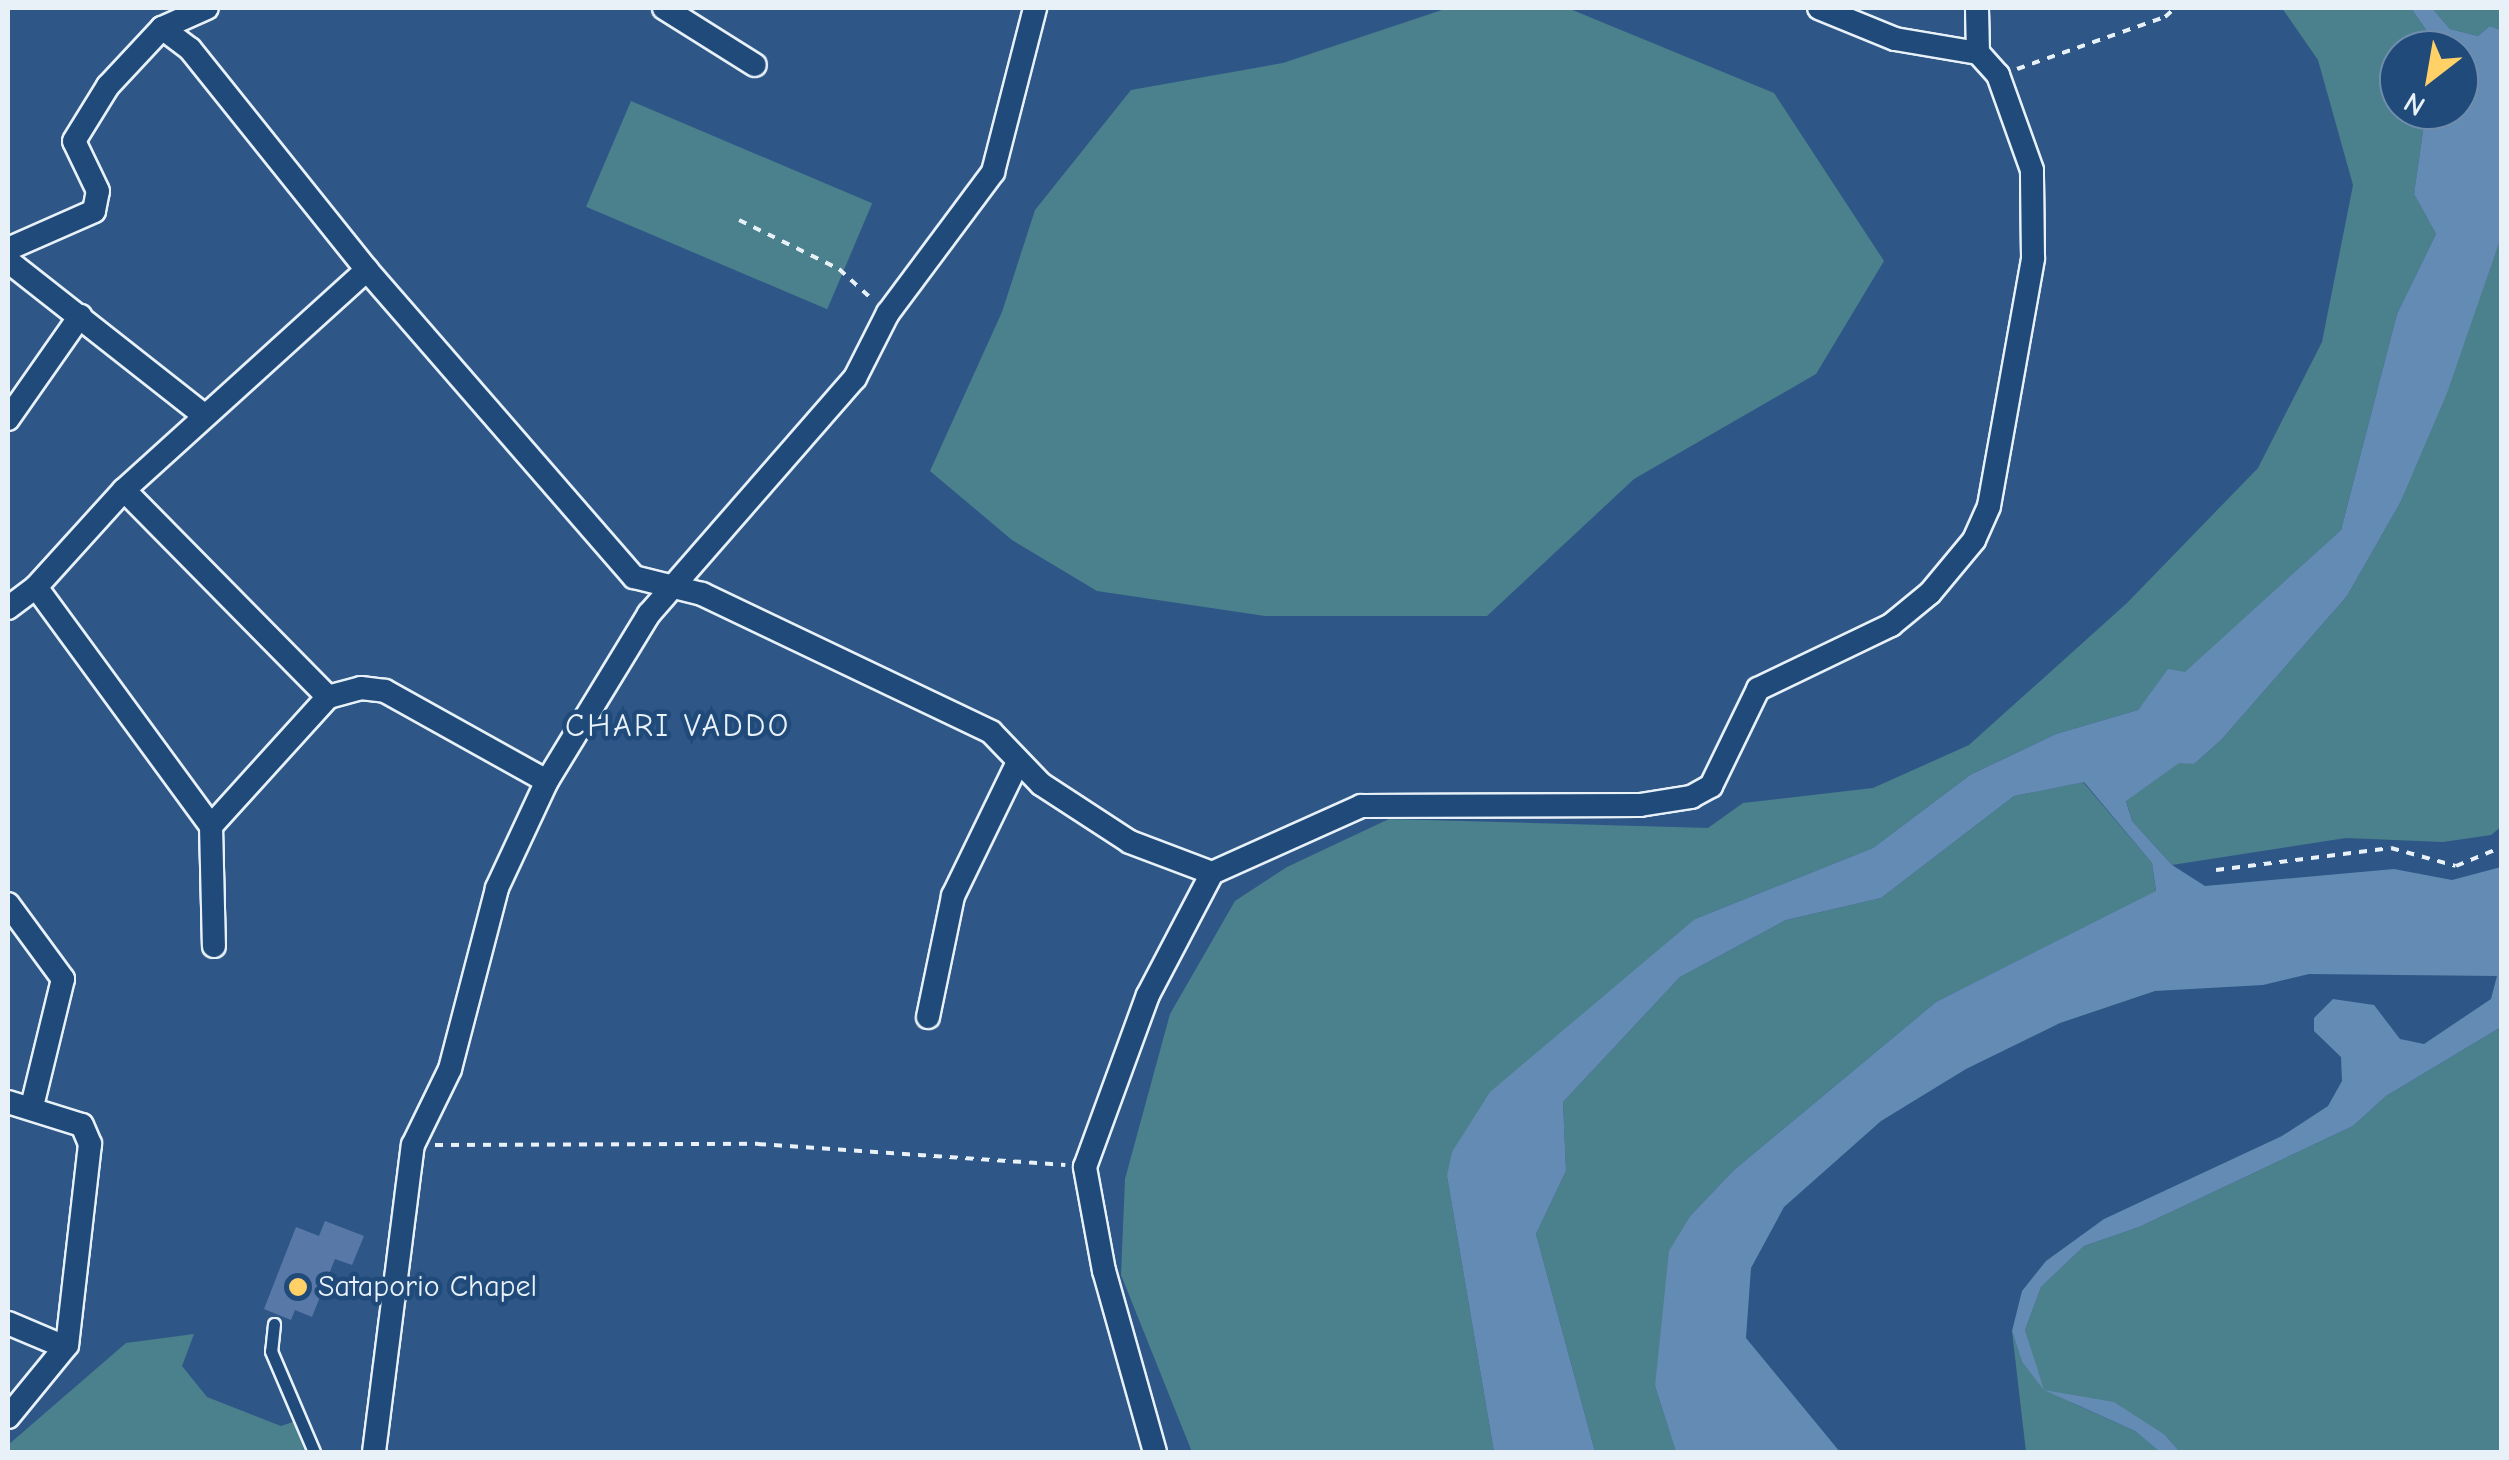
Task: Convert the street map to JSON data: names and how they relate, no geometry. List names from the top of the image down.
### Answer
{
  "districts": ["CHARI VADDO"],
  "places": ["Sataporio Chapel"],
  "north": "bottom left"
}
